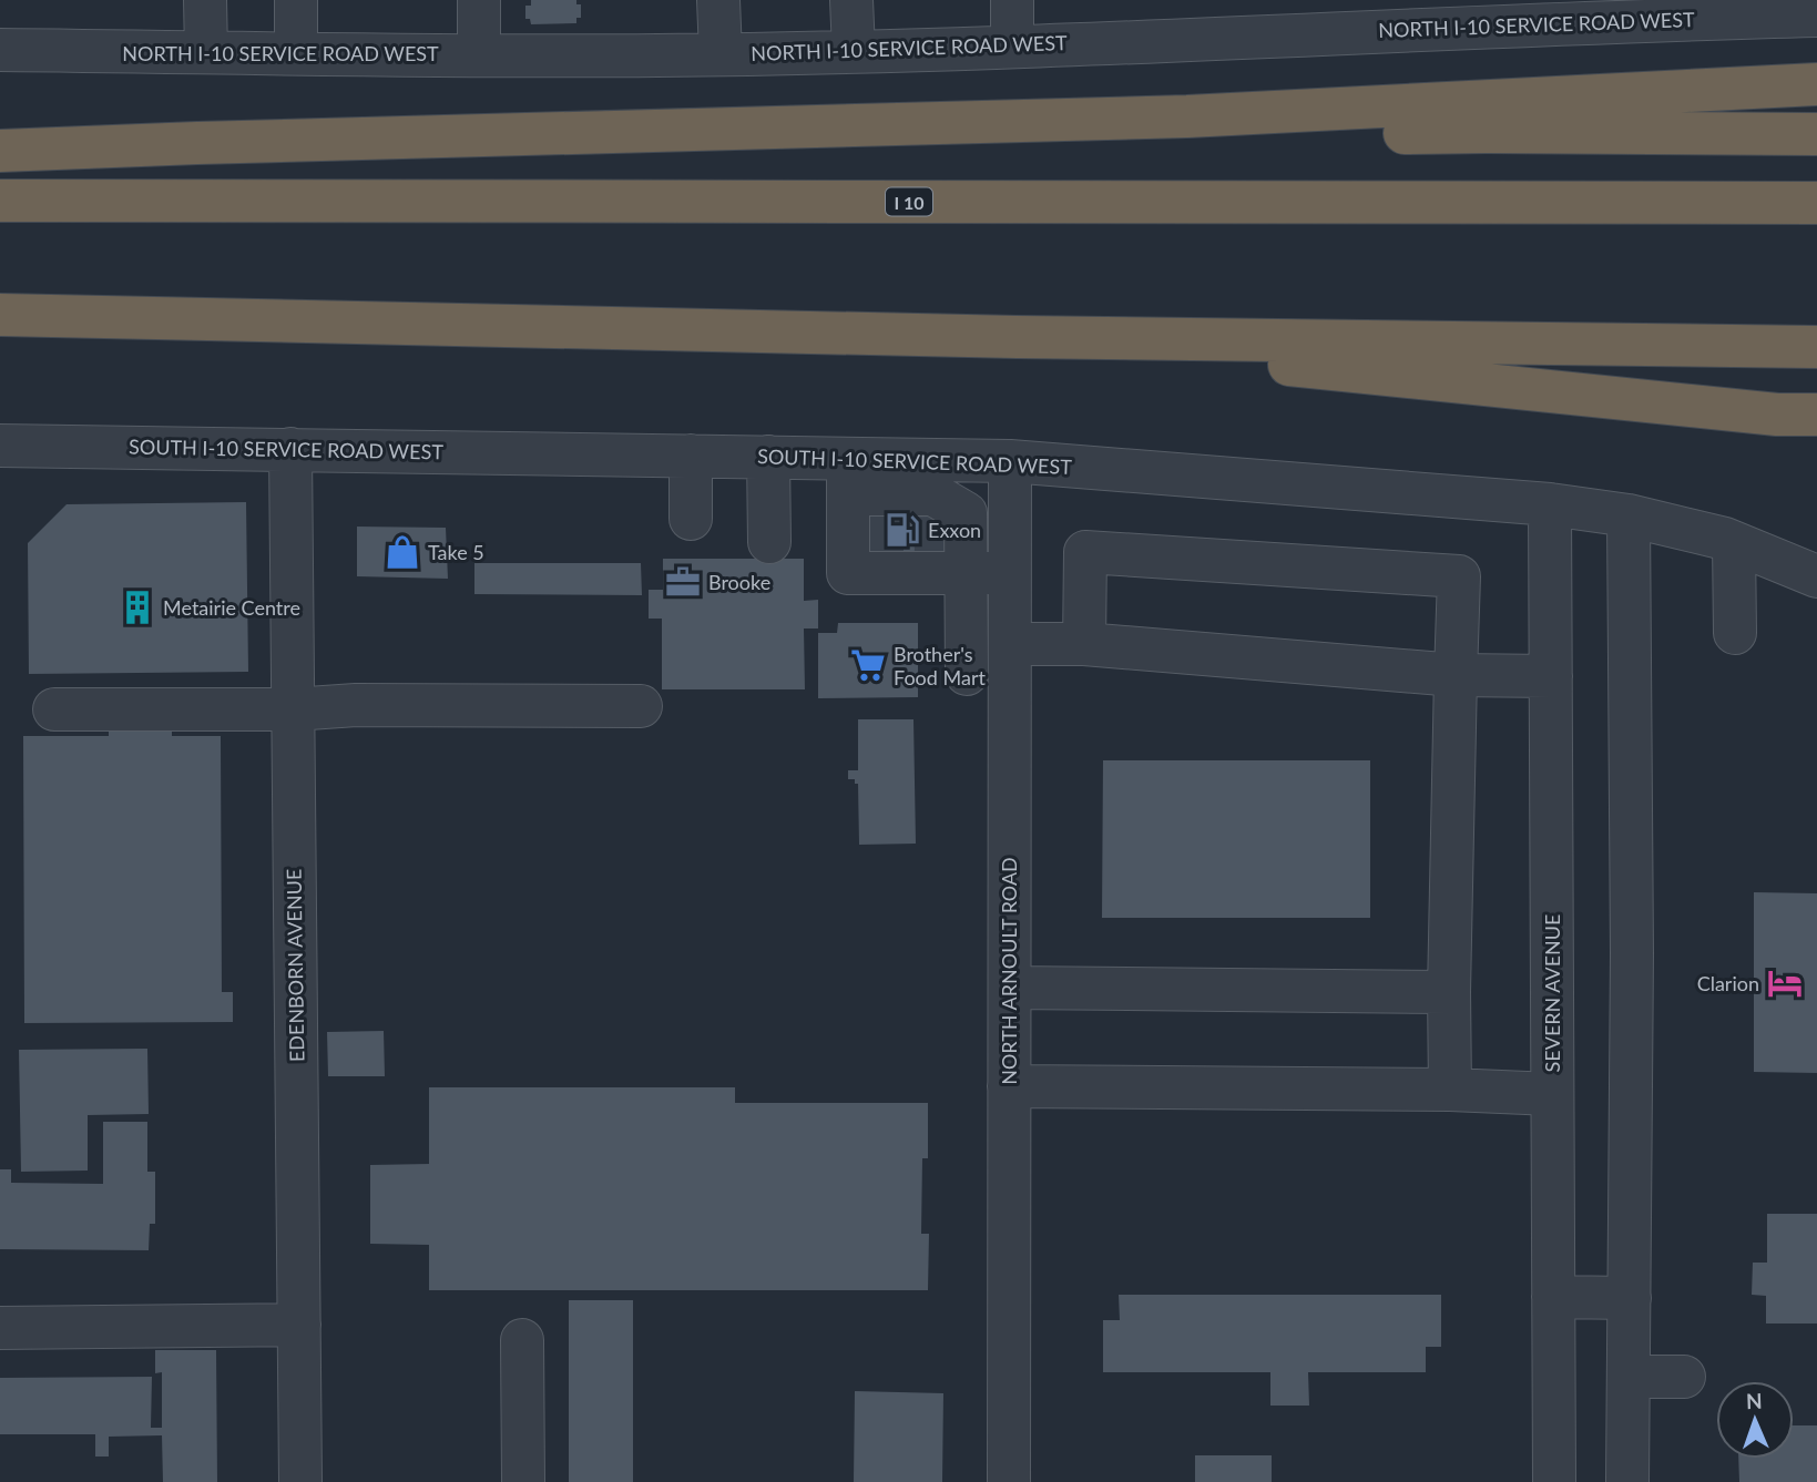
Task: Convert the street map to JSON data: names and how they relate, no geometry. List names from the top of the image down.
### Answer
{
  "streets": {
    "highway": ["I 10"],
    "street": [
      "NORTH I-10 SERVICE ROAD WEST",
      "SOUTH I-10 SERVICE ROAD WEST",
      "EDENBORN AVENUE",
      "NORTH ARNOULT ROAD",
      "SEVERN AVENUE"
    ]
  },
  "crossings": [
    ["SOUTH I-10 SERVICE ROAD WEST", "EDENBORN AVENUE"],
    ["SOUTH I-10 SERVICE ROAD WEST", "NORTH ARNOULT ROAD"],
    ["SOUTH I-10 SERVICE ROAD WEST", "SEVERN AVENUE"]
  ],
  "places": {
    "fuel station": ["Exxon"],
    "shop": ["Take 5"],
    "office": ["Brooke"],
    "building": ["Metairie Centre"],
    "supermarket": ["Brother's Food Mart"],
    "hotel": ["Clarion"]
  },
  "north": "top"
}
